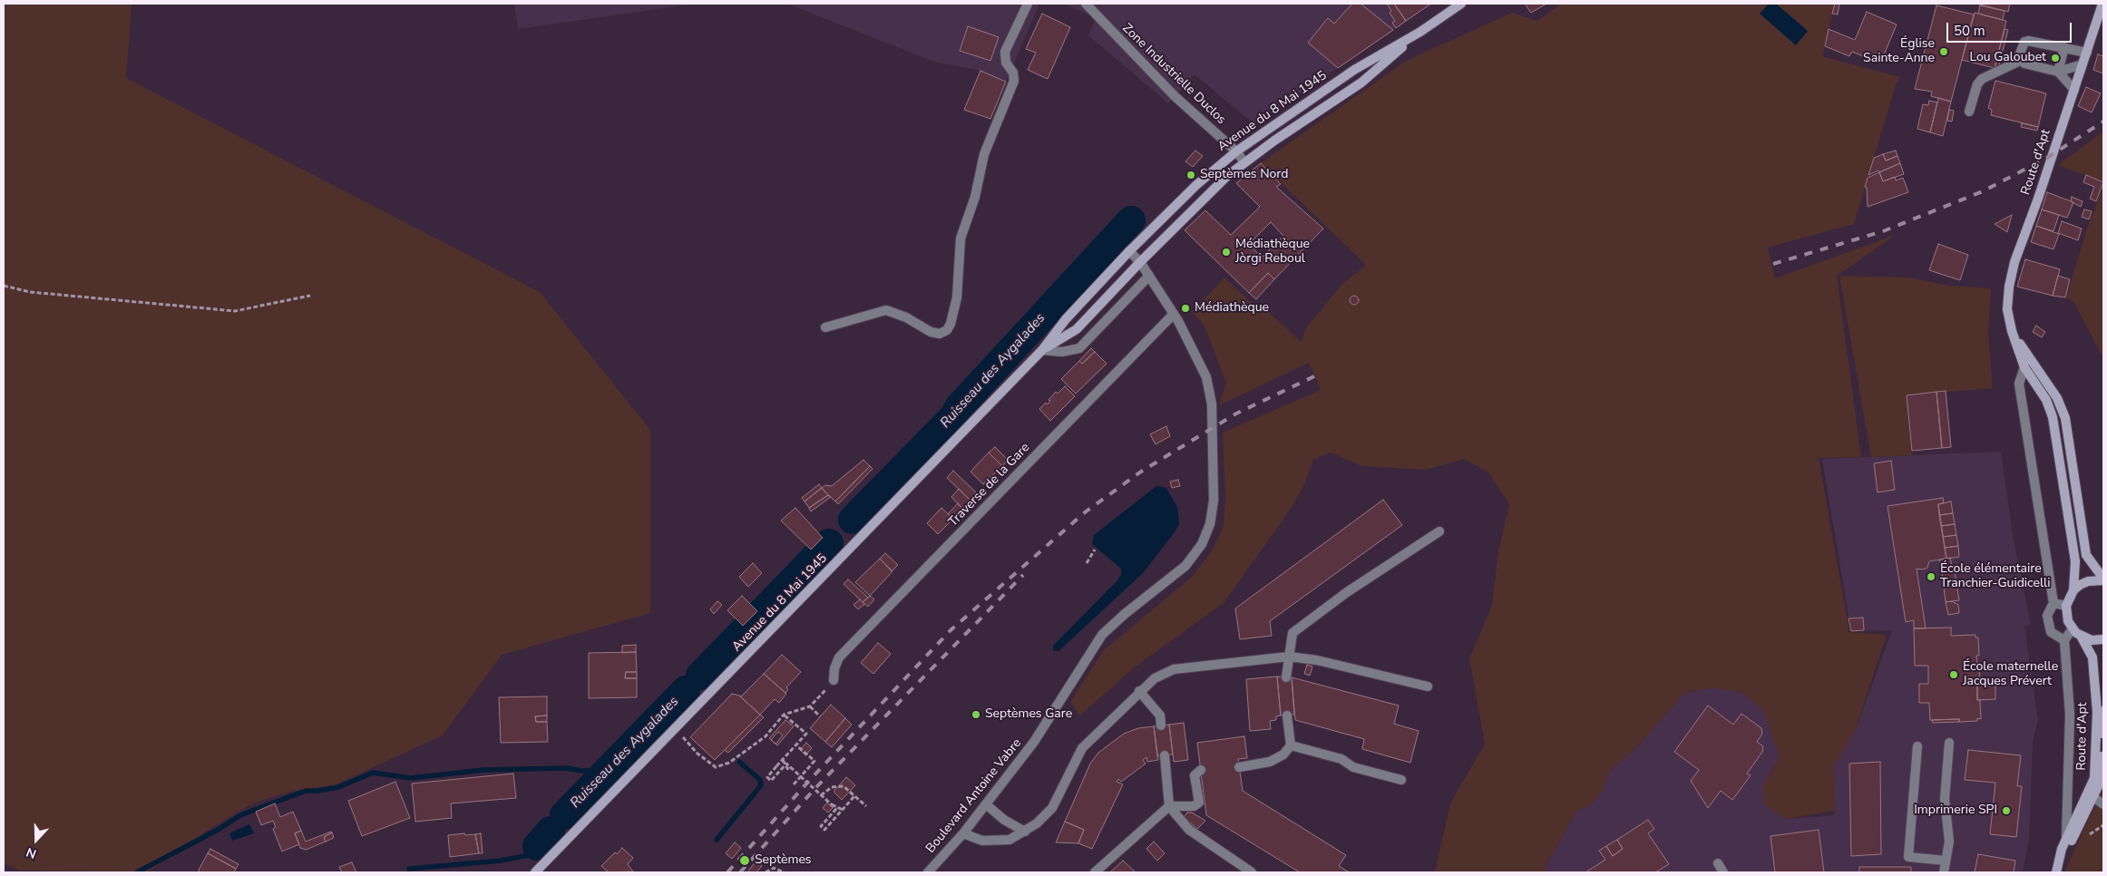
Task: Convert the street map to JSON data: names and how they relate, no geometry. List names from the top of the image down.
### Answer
{
  "streets": {
    "main road": ["Avenue du 8 Mai 1945", "Route d'Apt"],
    "street": ["Zone Industrielle Duclos", "Traverse de la Gare", "Boulevard Antoine Vabre"]
  },
  "crossings": [
    ["Zone Industrielle Duclos", "Avenue du 8 Mai 1945"],
    ["Avenue du 8 Mai 1945", "Boulevard Antoine Vabre"],
    ["Traverse de la Gare", "Boulevard Antoine Vabre"]
  ],
  "water": ["Ruisseau des Aygalades"],
  "places": [
    "Église Sainte-Anne",
    "Lou Galoubet",
    "Septèmes Nord",
    "Médiathèque Jòrgi Reboul",
    "Médiathèque",
    "École élémentaire Tranchier-Guidicelli",
    "École maternelle Jacques Prévert",
    "Septèmes Gare",
    "Imprimerie SPI",
    "Septèmes"
  ],
  "scale_bar": "50 m",
  "north": "bottom"
}
